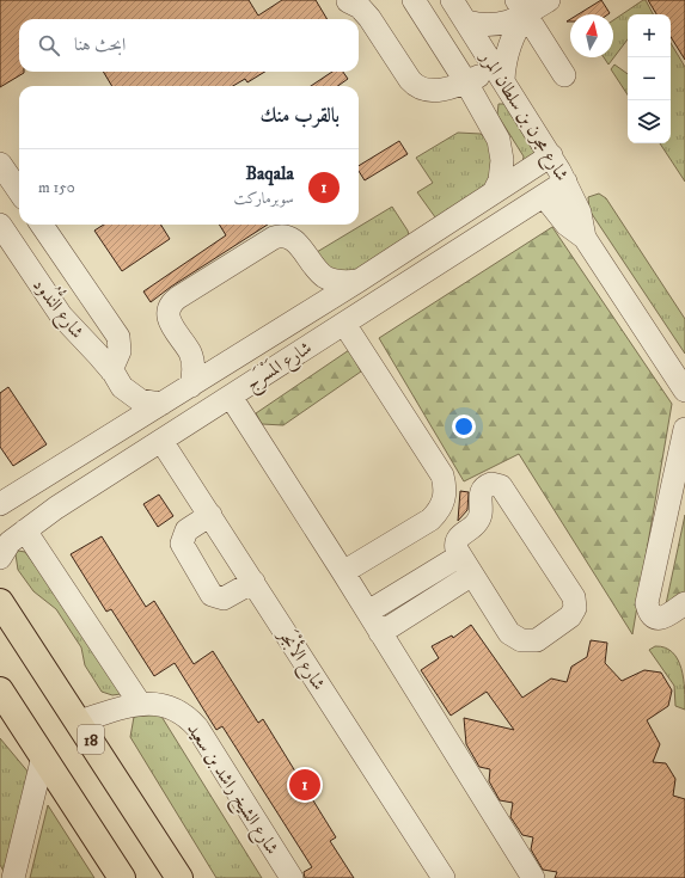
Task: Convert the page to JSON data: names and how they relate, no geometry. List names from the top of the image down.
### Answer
{
  "streets": {
    "main road": ["18"],
    "street": [
      "شارع مجرن بن سلطان المرر",
      "شارع النُّدُود",
      "شارع المَسْرَج",
      "شارع الأبْجَر",
      "شارع الشيخ راشد بن سعيد"
    ]
  },
  "crossings": [
    ["شارع مجرن بن سلطان المرر", "شارع المَسْرَج"],
    ["شارع النُّدُود", "شارع المَسْرَج"],
    ["شارع المَسْرَج", "شارع الأبْجَر"],
    ["18", "شارع الشيخ راشد بن سعيد"]
  ],
  "north": "top",
  "page": {
    "map_buttons": ["+", "−"],
    "search": "ابحث هنا",
    "heading": "بالقرب منك",
    "list": [
      {
        "mark": "1",
        "name": "Baqala",
        "note": "سوبرماركت",
        "value": "150 m"
      }
    ],
    "pins": "1"
  }
}
